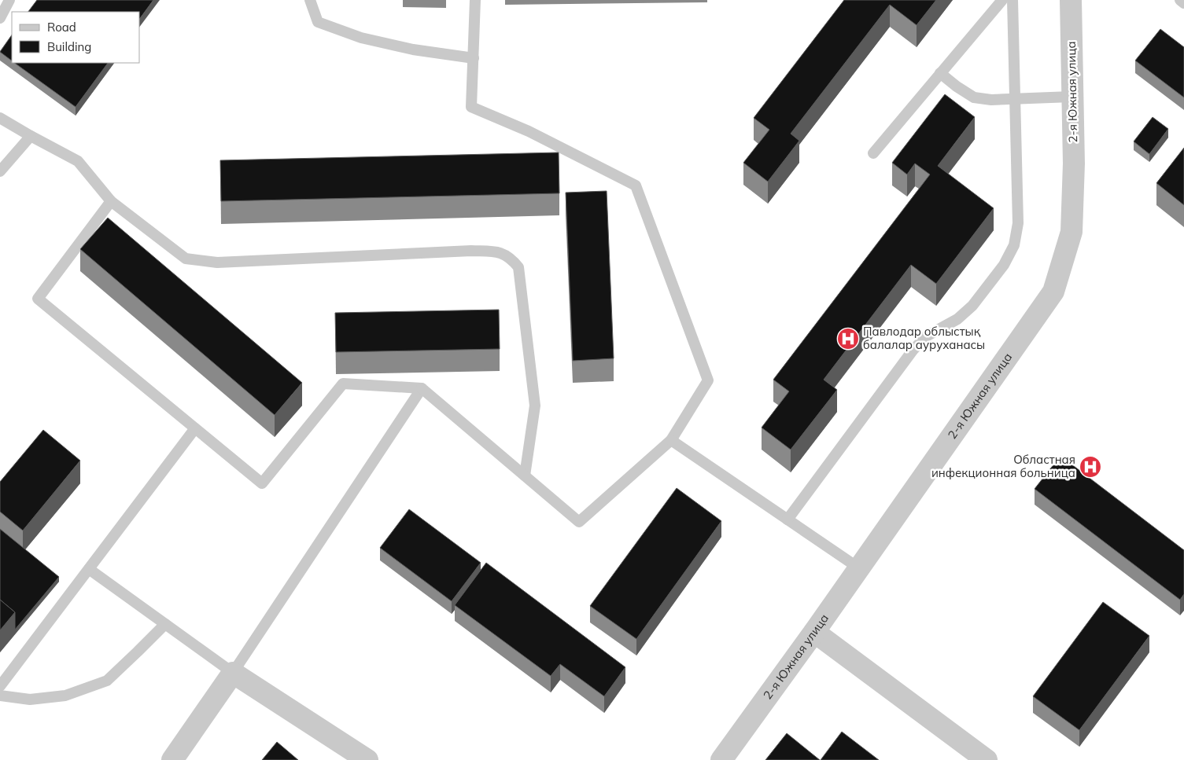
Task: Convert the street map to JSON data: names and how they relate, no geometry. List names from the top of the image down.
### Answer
{
  "streets": {
    "street": ["2-я Южная улица"]
  },
  "places": {
    "hospital": ["Павлодар облыстық балалар ауруханасы", "Областная инфекционная больница"]
  },
  "legend": ["Road", "Building"]
}
